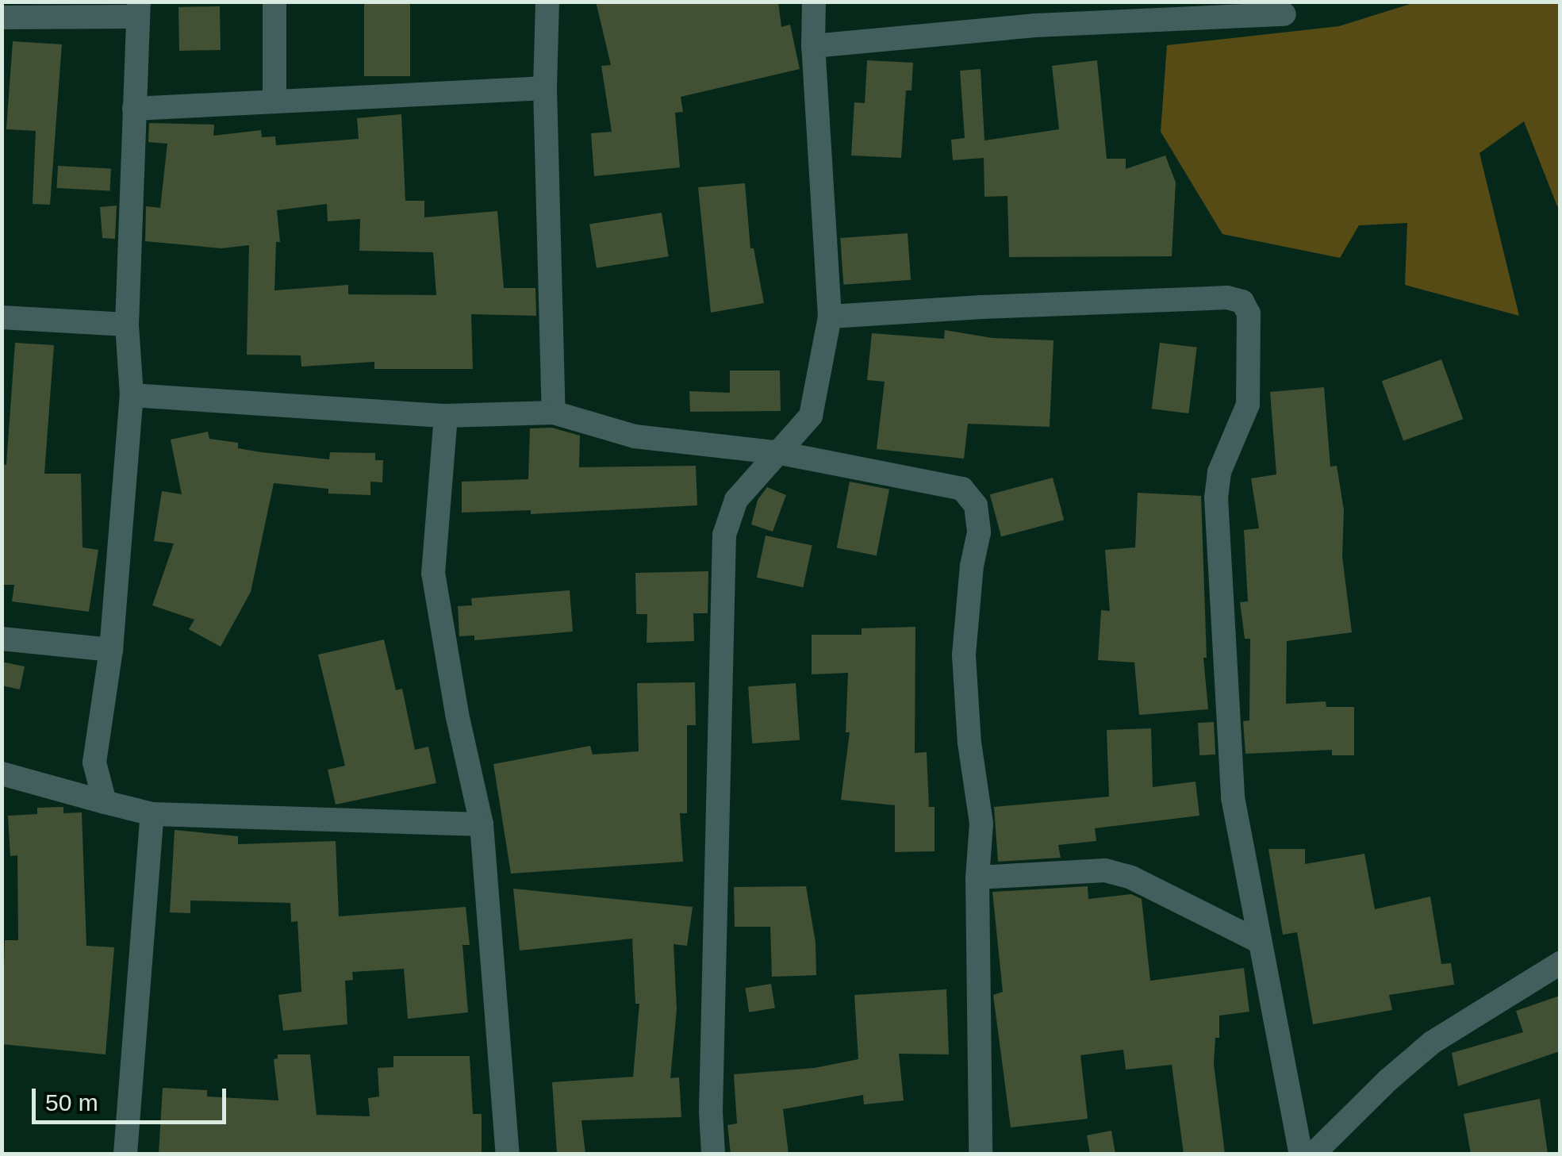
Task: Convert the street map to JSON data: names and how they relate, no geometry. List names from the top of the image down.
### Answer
{
  "scale_bar": "50 m"
}
